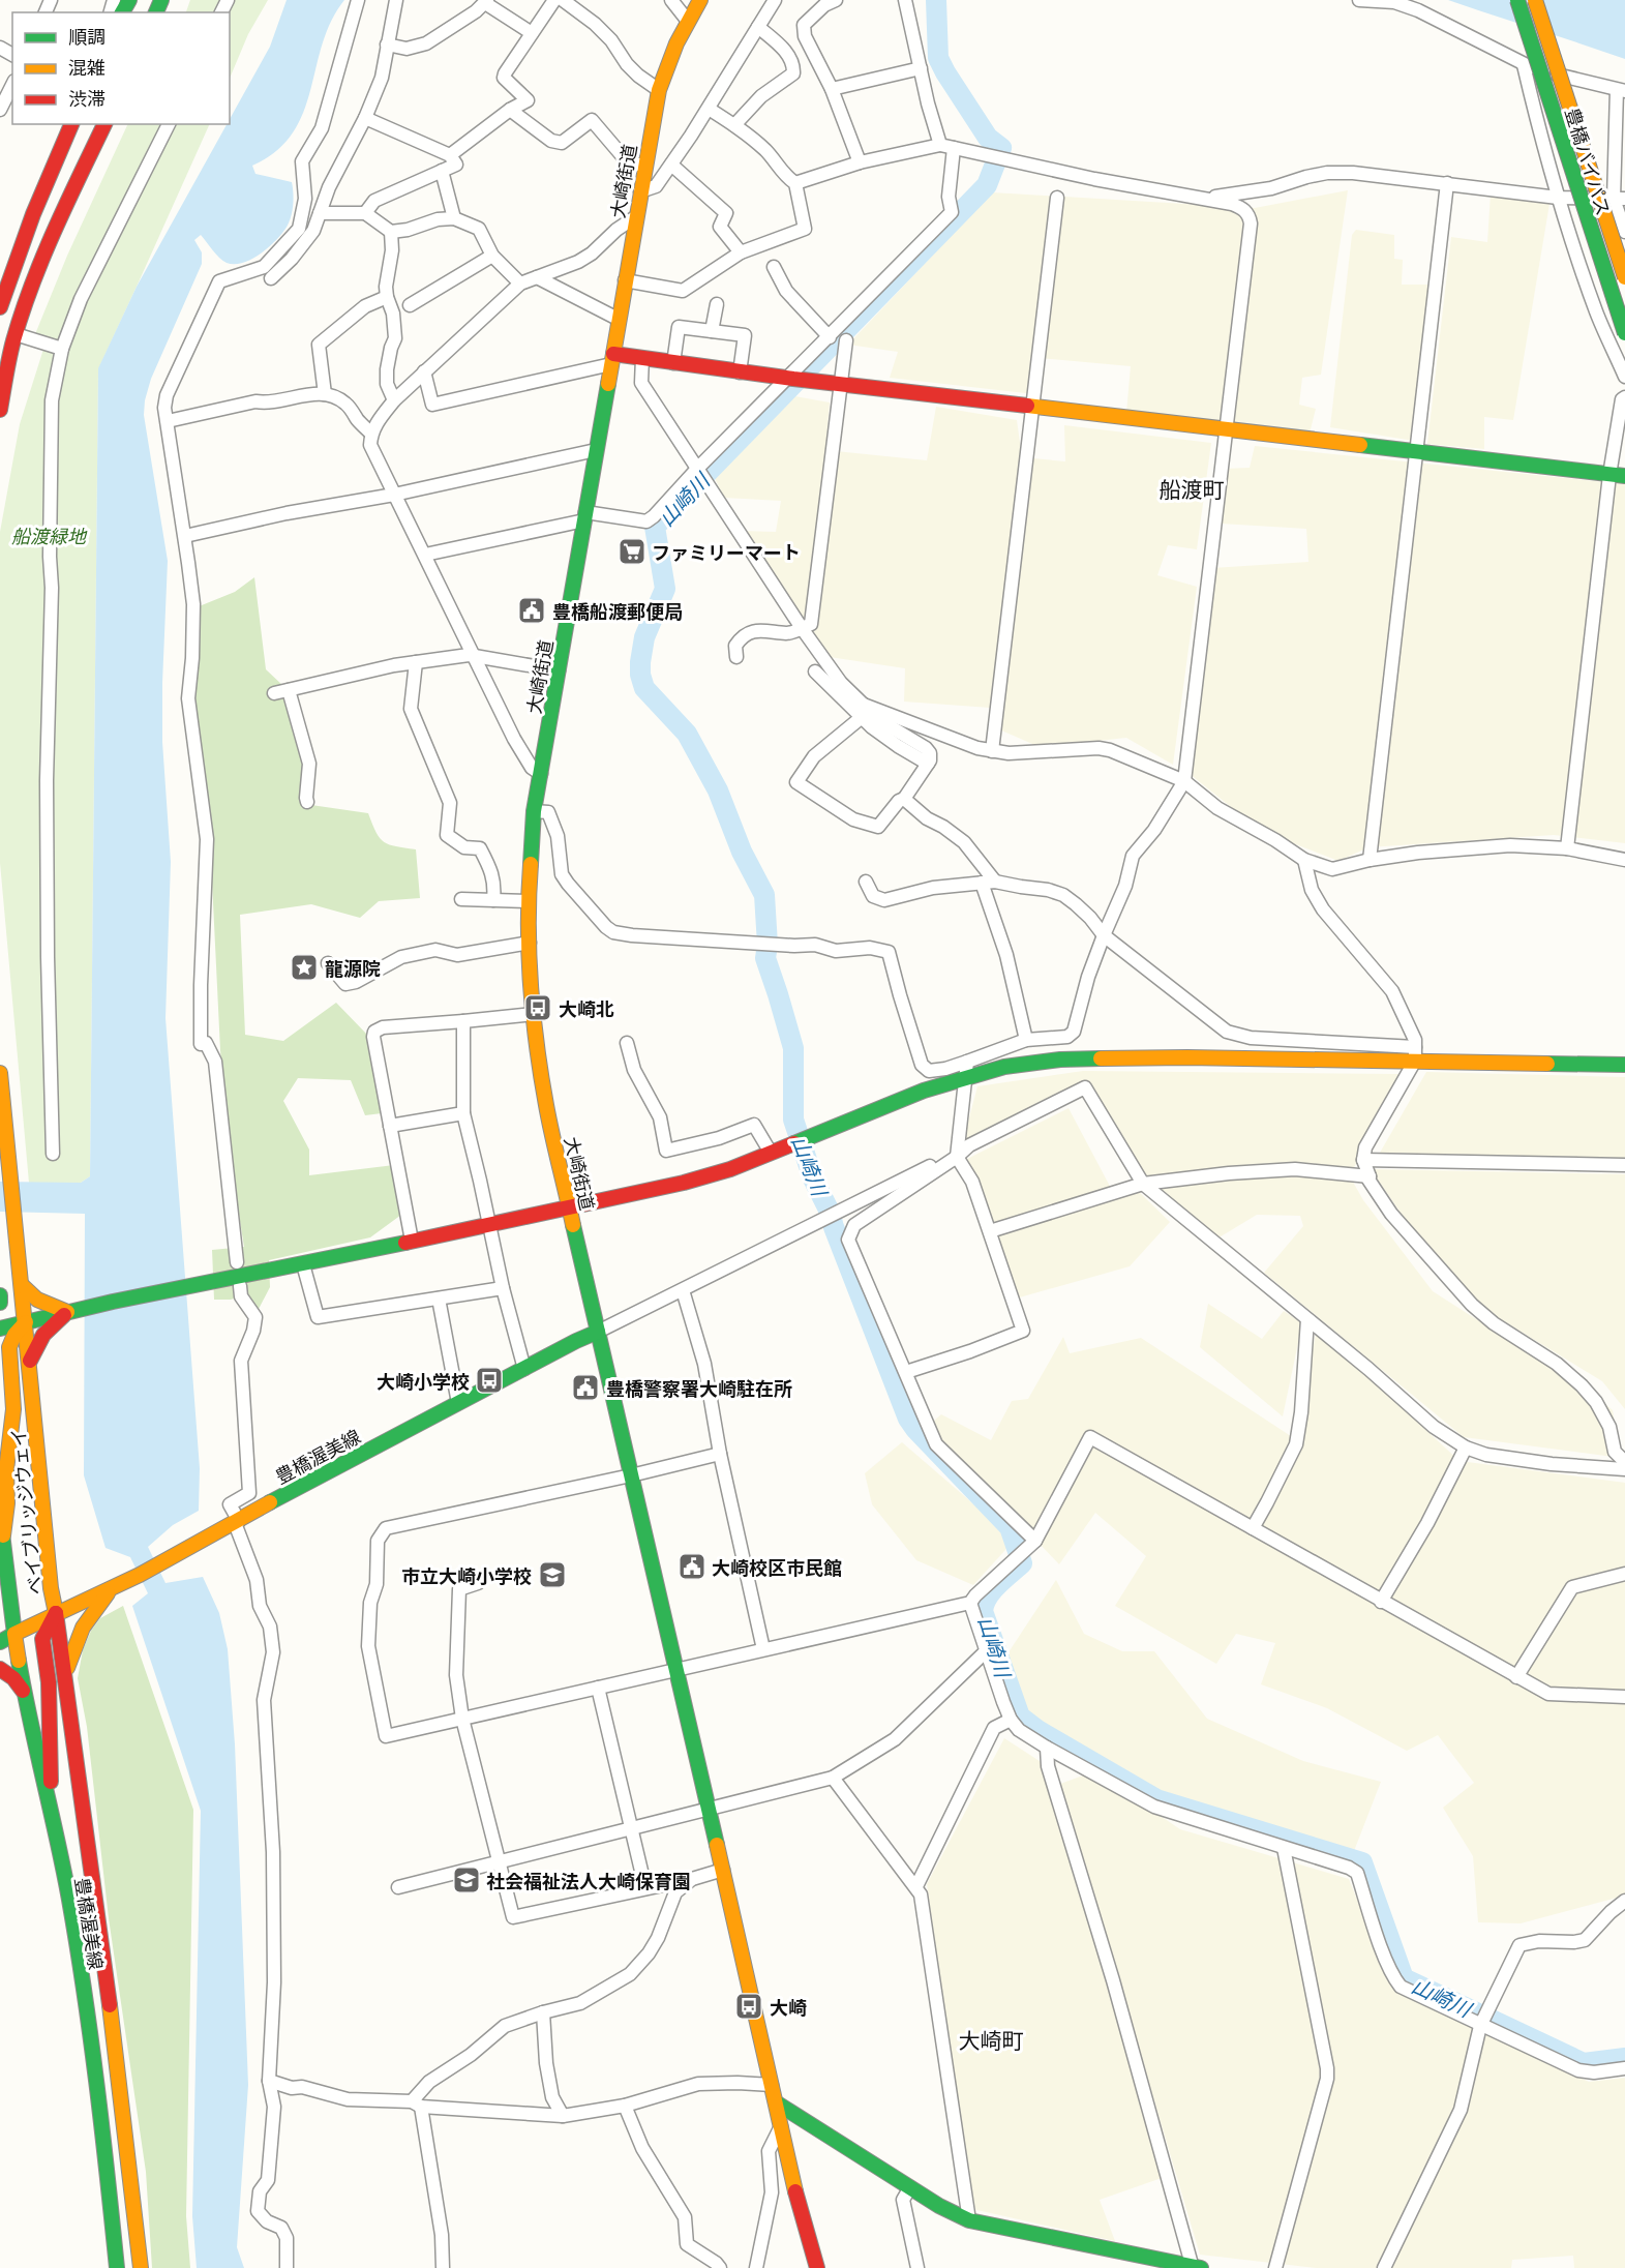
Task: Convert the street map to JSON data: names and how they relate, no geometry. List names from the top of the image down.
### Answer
{
  "streets": {
    "main road": [
      "豊橋バイパス",
      "大崎街道",
      "豊橋渥美線",
      "ベイブリッジウェイ"
    ]
  },
  "crossings": [
    ["大崎街道", "豊橋渥美線"],
    ["豊橋渥美線", "ベイブリッジウェイ"]
  ],
  "districts": ["船渡町", "大崎町"],
  "water": ["山崎川"],
  "parks": ["船渡緑地"],
  "places": {
    "supermarket": ["ファミリーマート"],
    "public building": ["豊橋船渡郵便局", "豊橋警察署大崎駐在所", "大崎校区市民館"],
    "place": ["龍源院"],
    "bus stop": ["大崎北", "大崎小学校", "大崎"],
    "school or university": ["市立大崎小学校", "社会福祉法人大崎保育園"]
  },
  "legend": ["順調", "混雑", "渋滞"]
}
